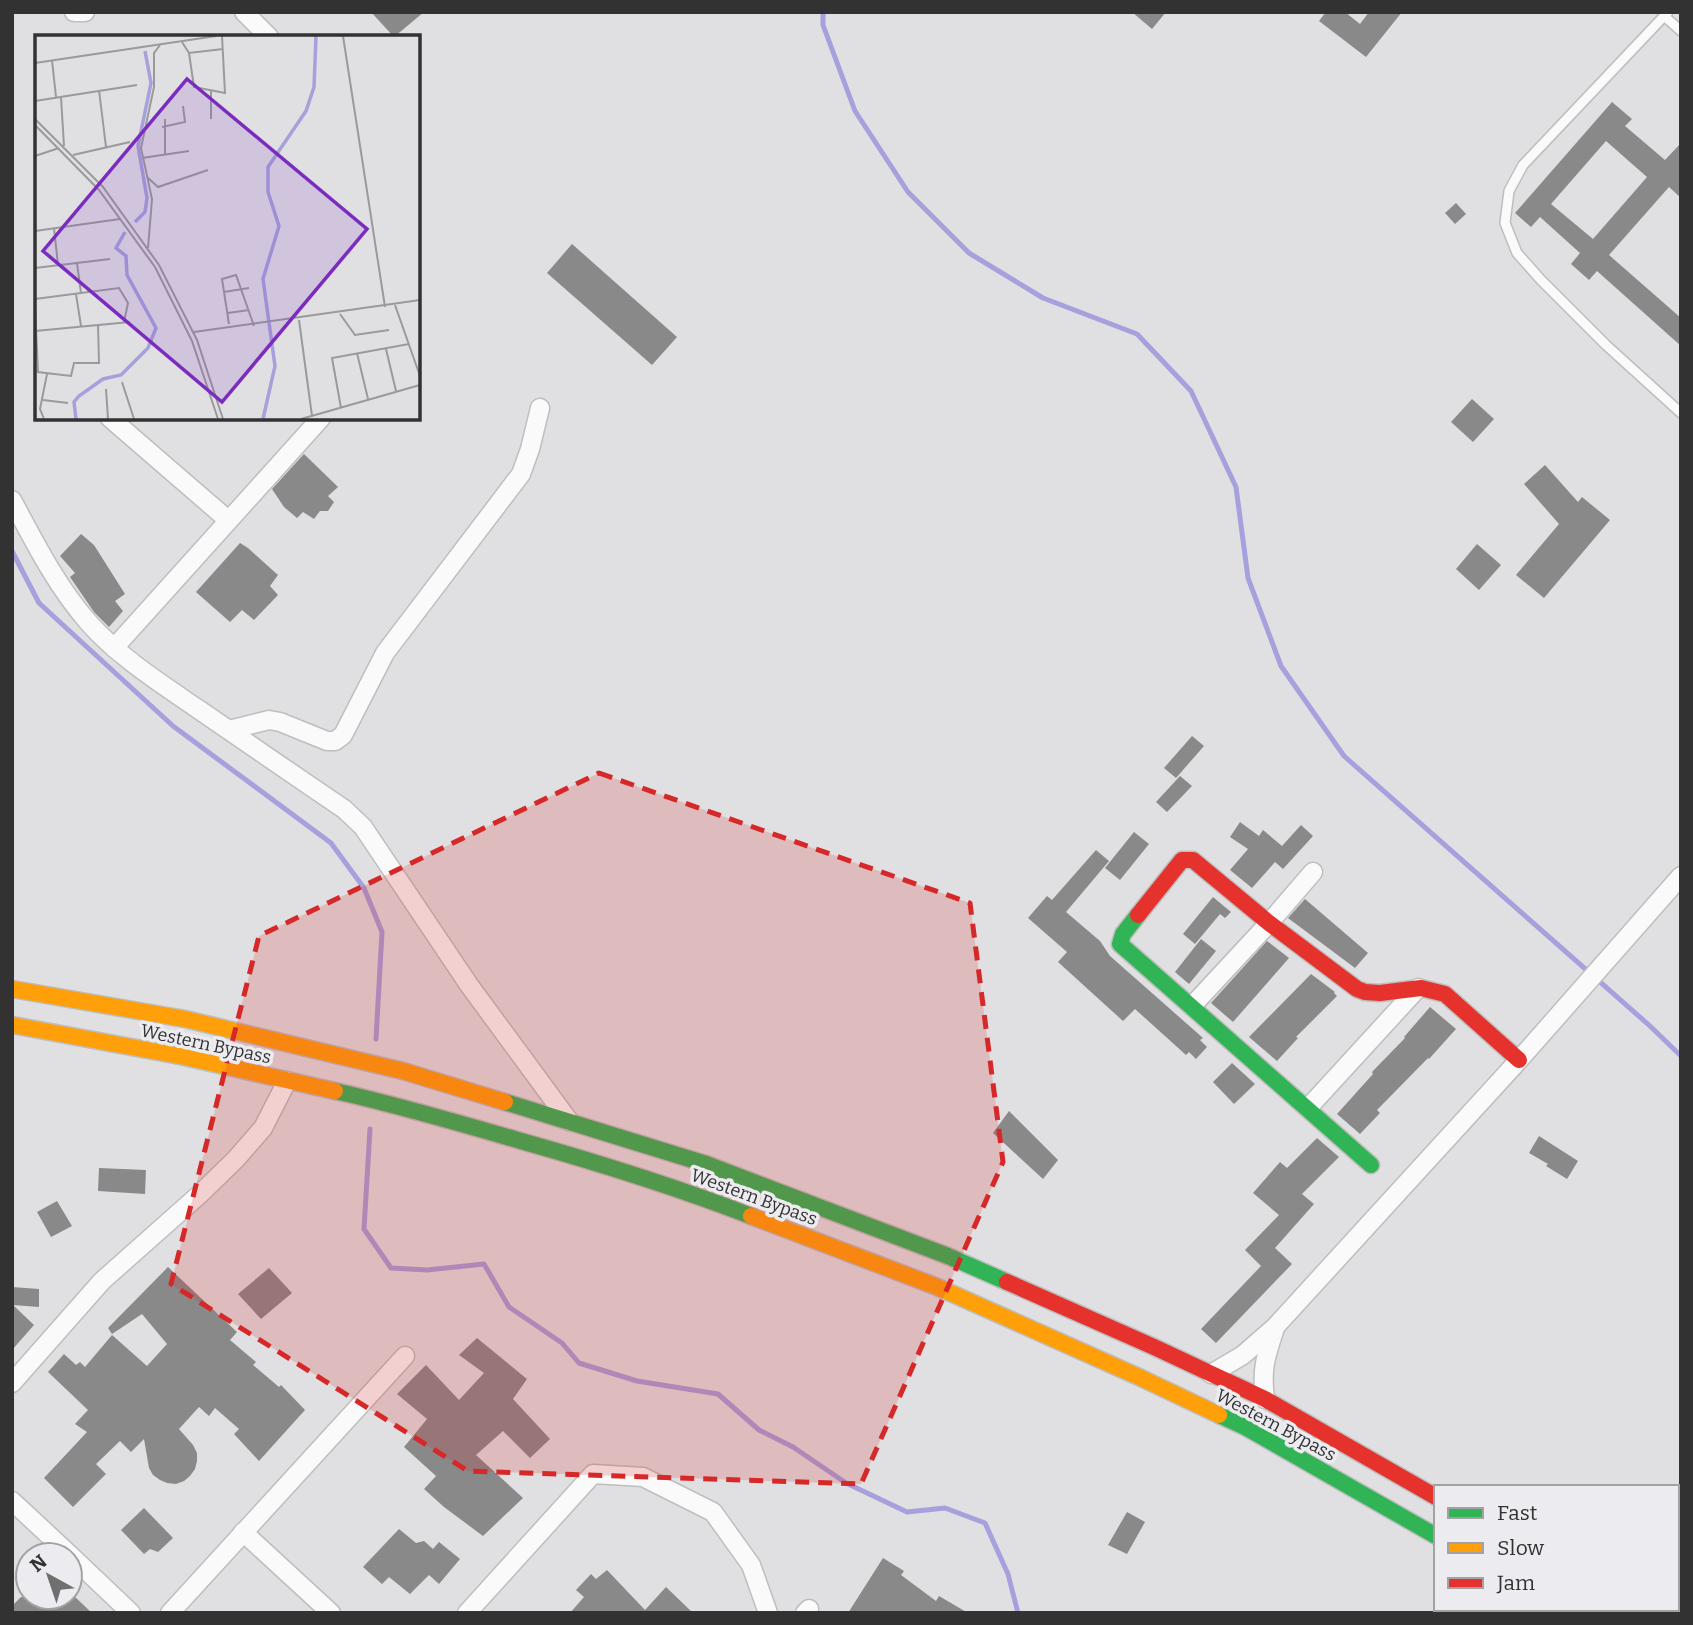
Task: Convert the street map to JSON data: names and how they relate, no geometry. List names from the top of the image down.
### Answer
{
  "streets": {
    "main road": ["Western Bypass"]
  },
  "legend": ["Fast", "Slow", "Jam"],
  "north": "top left"
}
